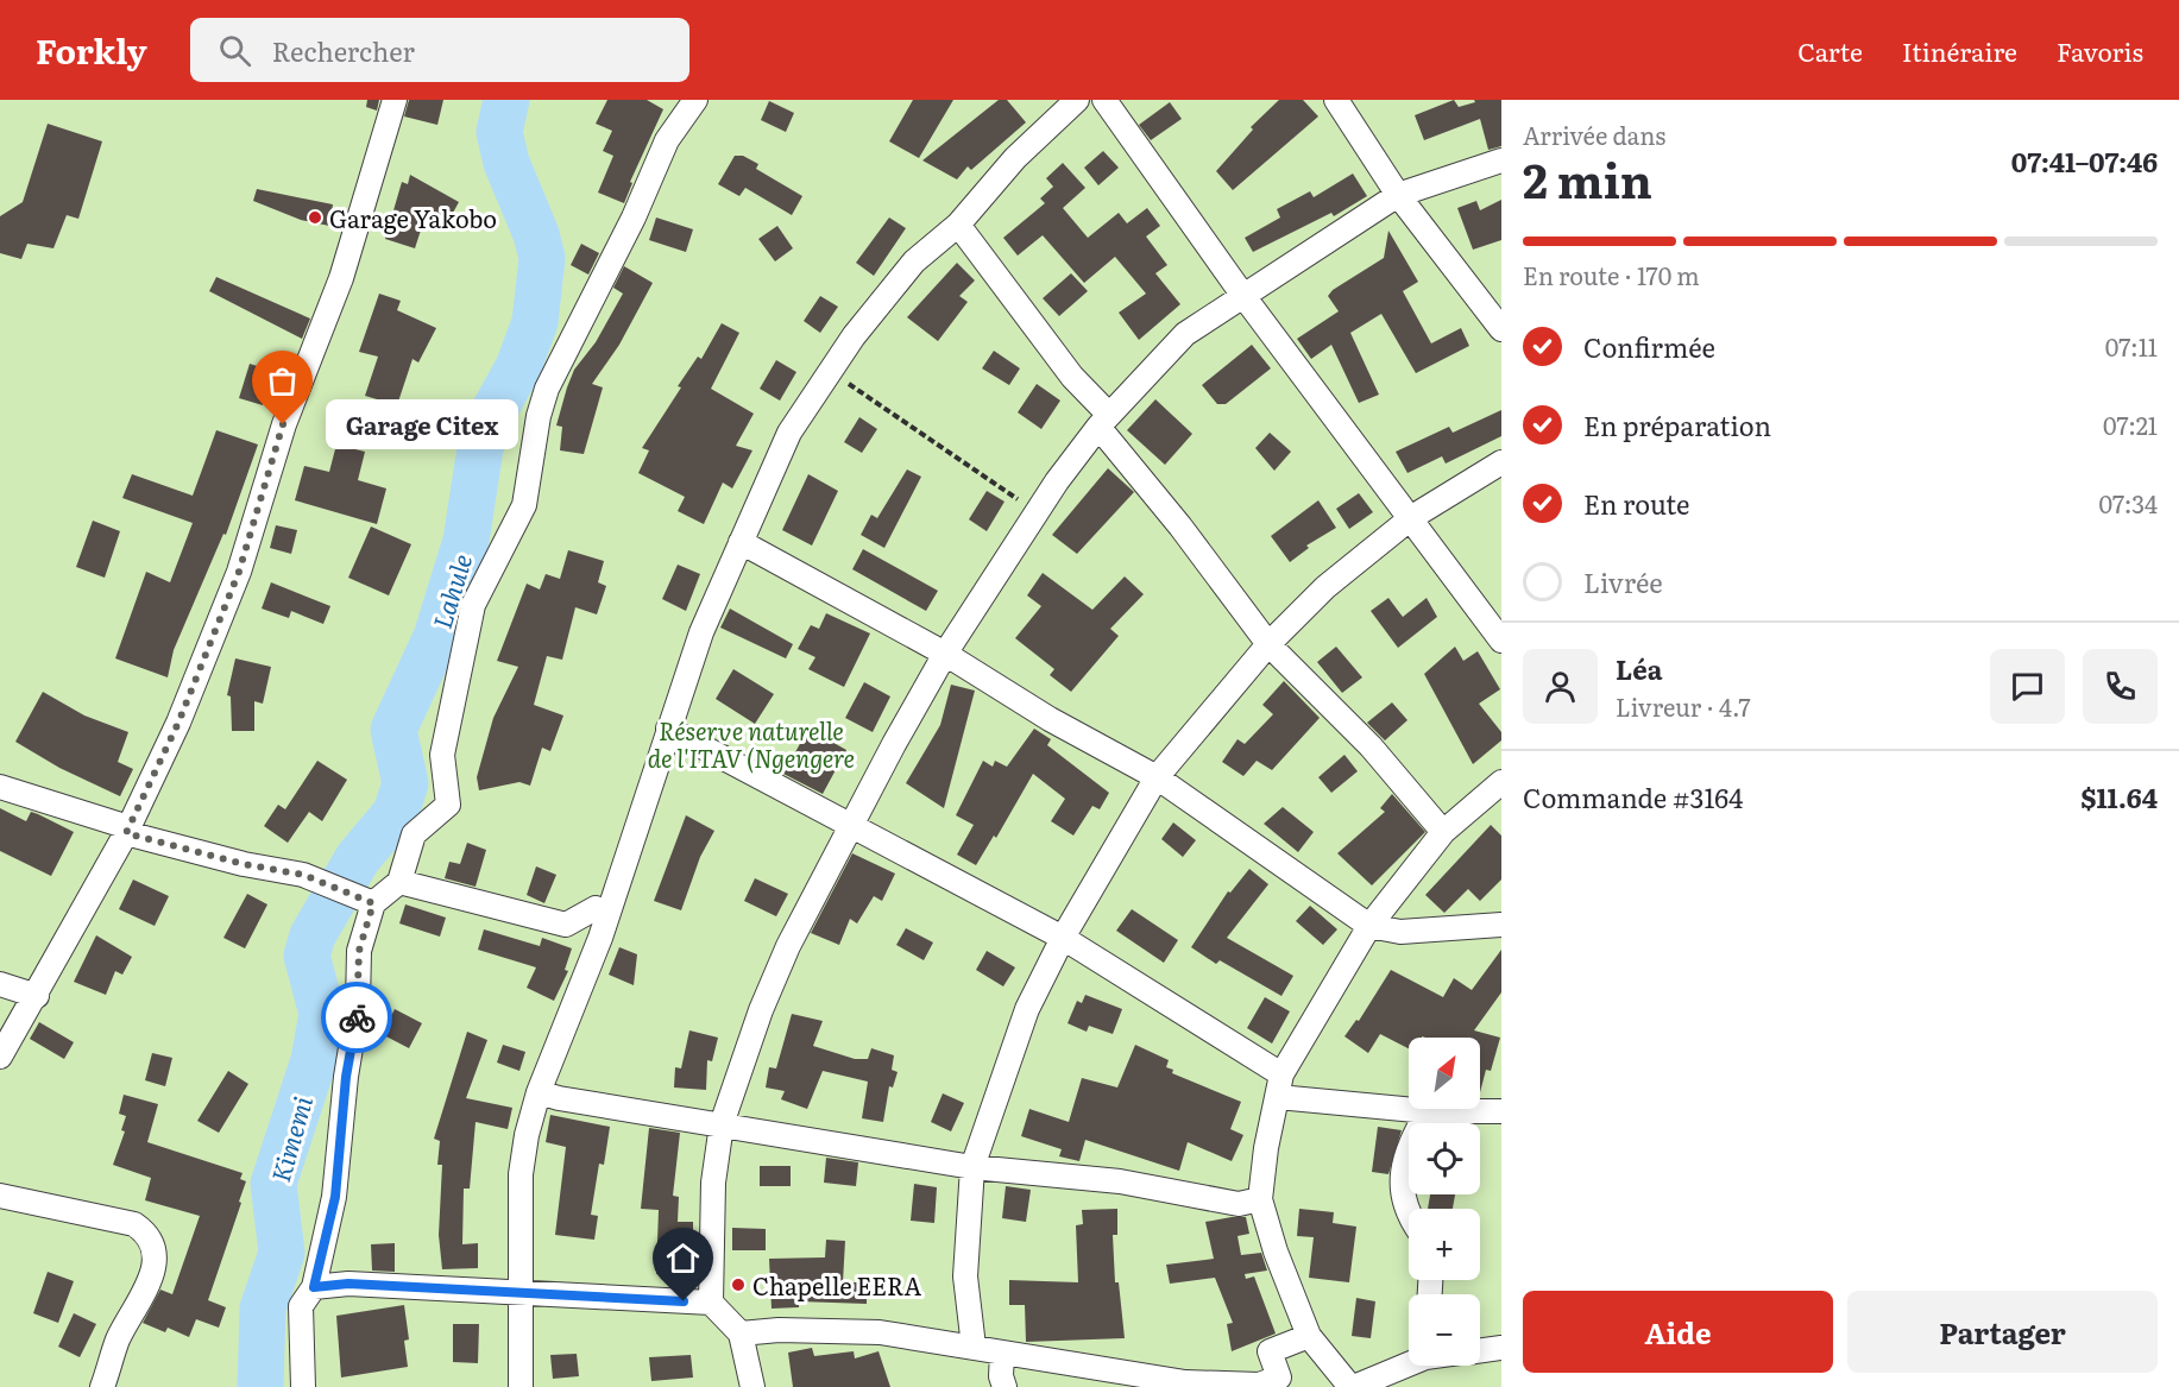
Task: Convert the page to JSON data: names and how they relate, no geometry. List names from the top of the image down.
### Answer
{
  "water": ["Lahule", "Kimemi"],
  "parks": ["Réserve naturelle de l'ITAV (Ngengere"],
  "places": ["Garage Yakobo", "Garage Citex", "Chapelle EERA"],
  "north": "top right",
  "page": {
    "header": "Forkly",
    "search": "Rechercher",
    "nav": ["Carte", "Itinéraire", "Favoris"],
    "heading": ["2 min", "Arrivée dans", "07:41–07:46"],
    "panel": [
      "Léa",
      "Livreur · 4.7",
      "Commande #3164",
      "$11.64"
    ],
    "bar": "En route · 170 m",
    "list": [
      ["Confirmée", "07:11"],
      ["En préparation", "07:21"],
      ["En route", "07:34"],
      "Livrée"
    ],
    "bubble": "Garage Citex",
    "map_buttons": ["+", "−"],
    "buttons": ["Aide", "Partager"]
  }
}
